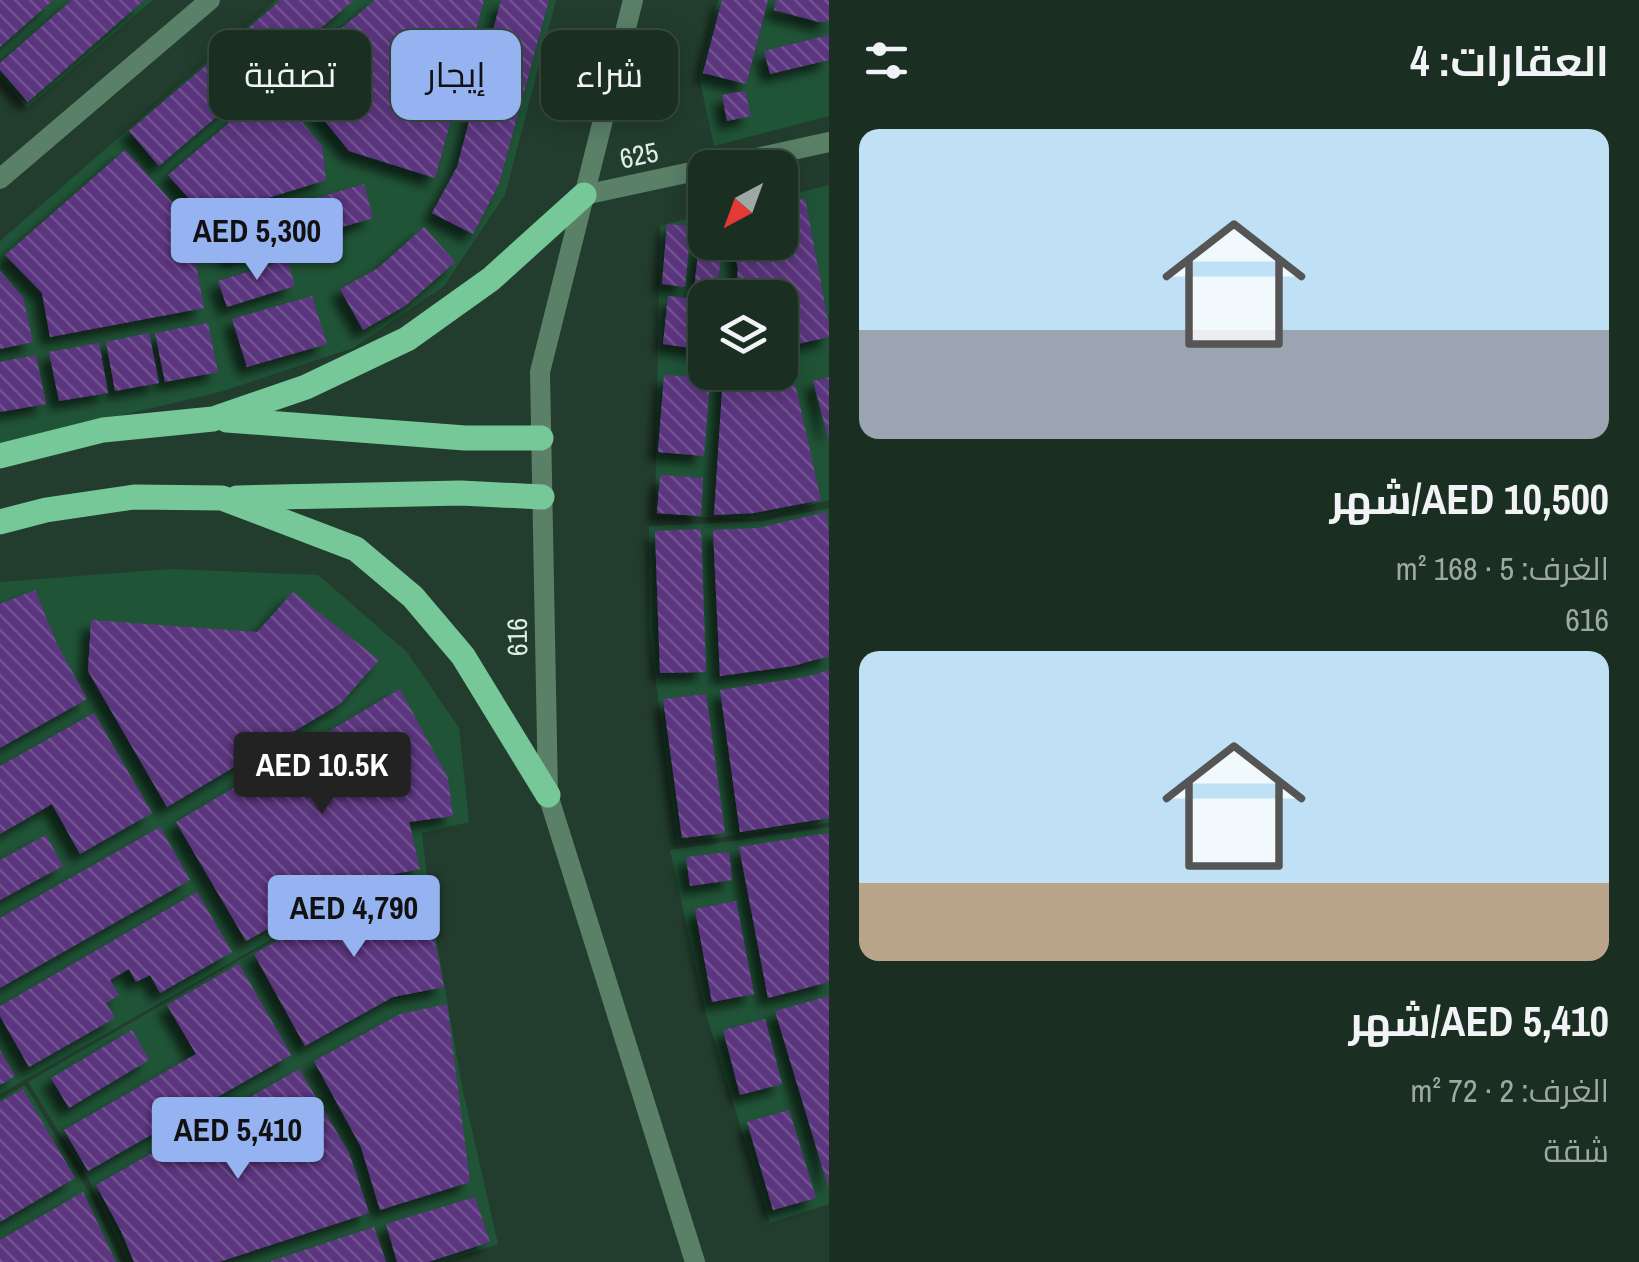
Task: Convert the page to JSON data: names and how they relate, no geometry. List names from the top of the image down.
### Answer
{
  "streets": {
    "street": ["625", "616"]
  },
  "crossings": [
    ["625", "616"]
  ],
  "north": "bottom left",
  "page": {
    "heading": "العقارات: 4",
    "chip": ["شراء", "إيجار", "تصفية"],
    "list": [
      {
        "name": "AED 10,500/شهر",
        "note": "الغرف: 5 · 168 m² · 616"
      },
      {
        "name": "AED 5,410/شهر",
        "note": "الغرف: 2 · 72 m² · شقة"
      }
    ],
    "price": [
      "AED 5,300",
      "AED 10.5K",
      "AED 4,790",
      "AED 5,410"
    ]
  }
}
